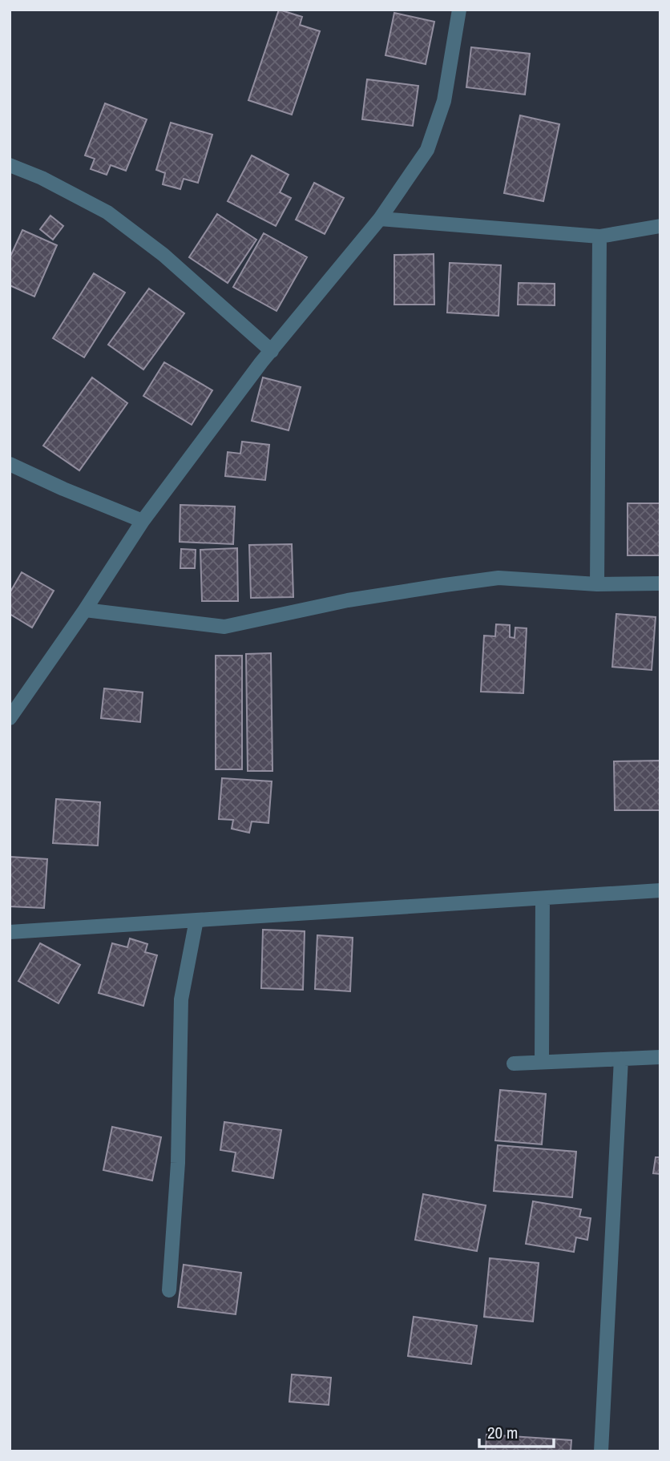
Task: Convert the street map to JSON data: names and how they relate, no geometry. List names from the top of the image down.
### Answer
{
  "scale_bar": "20 m"
}
